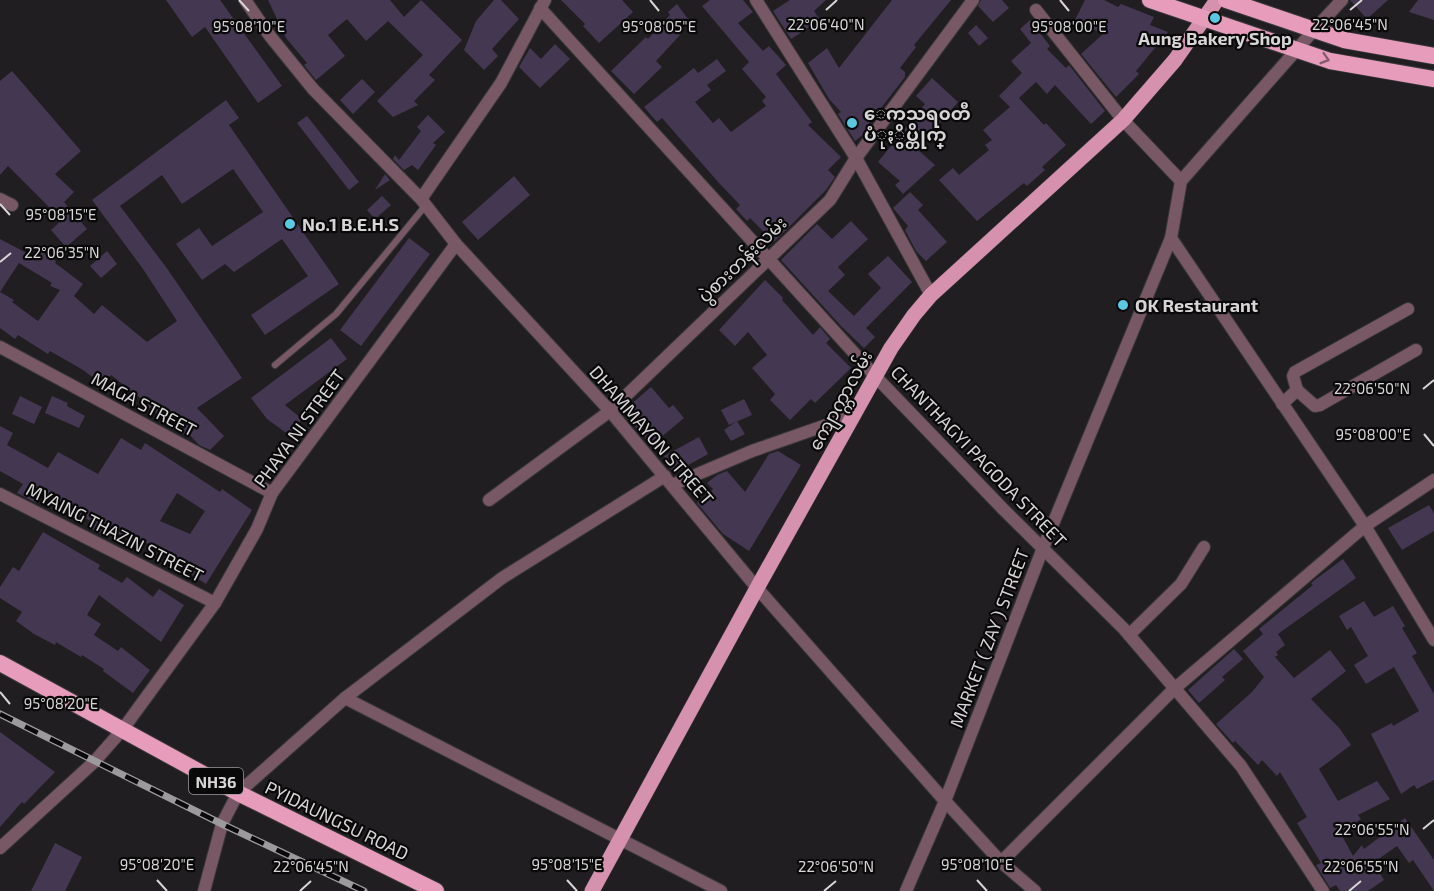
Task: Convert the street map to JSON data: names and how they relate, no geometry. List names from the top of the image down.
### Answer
{
  "streets": {
    "highway": ["NH36", "PYIDAUNGSU ROAD"],
    "main road": ["ကျောက္ကာလမ်း"],
    "street": [
      "ပွဲစားတန်းလမ်း",
      "MAGA STREET",
      "PHAYA NI STREET",
      "DHAMMAYON STREET",
      "CHANTHAGYI PAGODA STREET",
      "MYAING THAZIN STREET",
      "MARKET ( ZAY ) STREET"
    ]
  },
  "crossings": [
    ["ပွဲစားတန်းလမ်း", "DHAMMAYON STREET"],
    ["ပွဲစားတန်းလမ်း", "CHANTHAGYI PAGODA STREET"],
    ["ကျောက္ကာလမ်း", "DHAMMAYON STREET"],
    ["ကျောက္ကာလမ်း", "CHANTHAGYI PAGODA STREET"],
    ["MAGA STREET", "PHAYA NI STREET"],
    ["PHAYA NI STREET", "DHAMMAYON STREET"],
    ["PHAYA NI STREET", "MYAING THAZIN STREET"],
    ["PHAYA NI STREET", "PYIDAUNGSU ROAD"],
    ["DHAMMAYON STREET", "MARKET ( ZAY ) STREET"],
    ["CHANTHAGYI PAGODA STREET", "MARKET ( ZAY ) STREET"]
  ],
  "places": [
    "Aung Bakery Shop",
    "ေကသရ၀တီ ပံုႏွိပ္တိုက္",
    "No.1 B.E.H.S",
    "OK Restaurant"
  ],
  "coordinates": [
    "22°06'40\"N",
    "22°06'45\"N",
    "95°08'10\"E",
    "95°08'05\"E",
    "95°08'00\"E",
    "95°08'15\"E",
    "22°06'35\"N",
    "22°06'50\"N",
    "95°08'20\"E",
    "22°06'55\"N"
  ]
}
